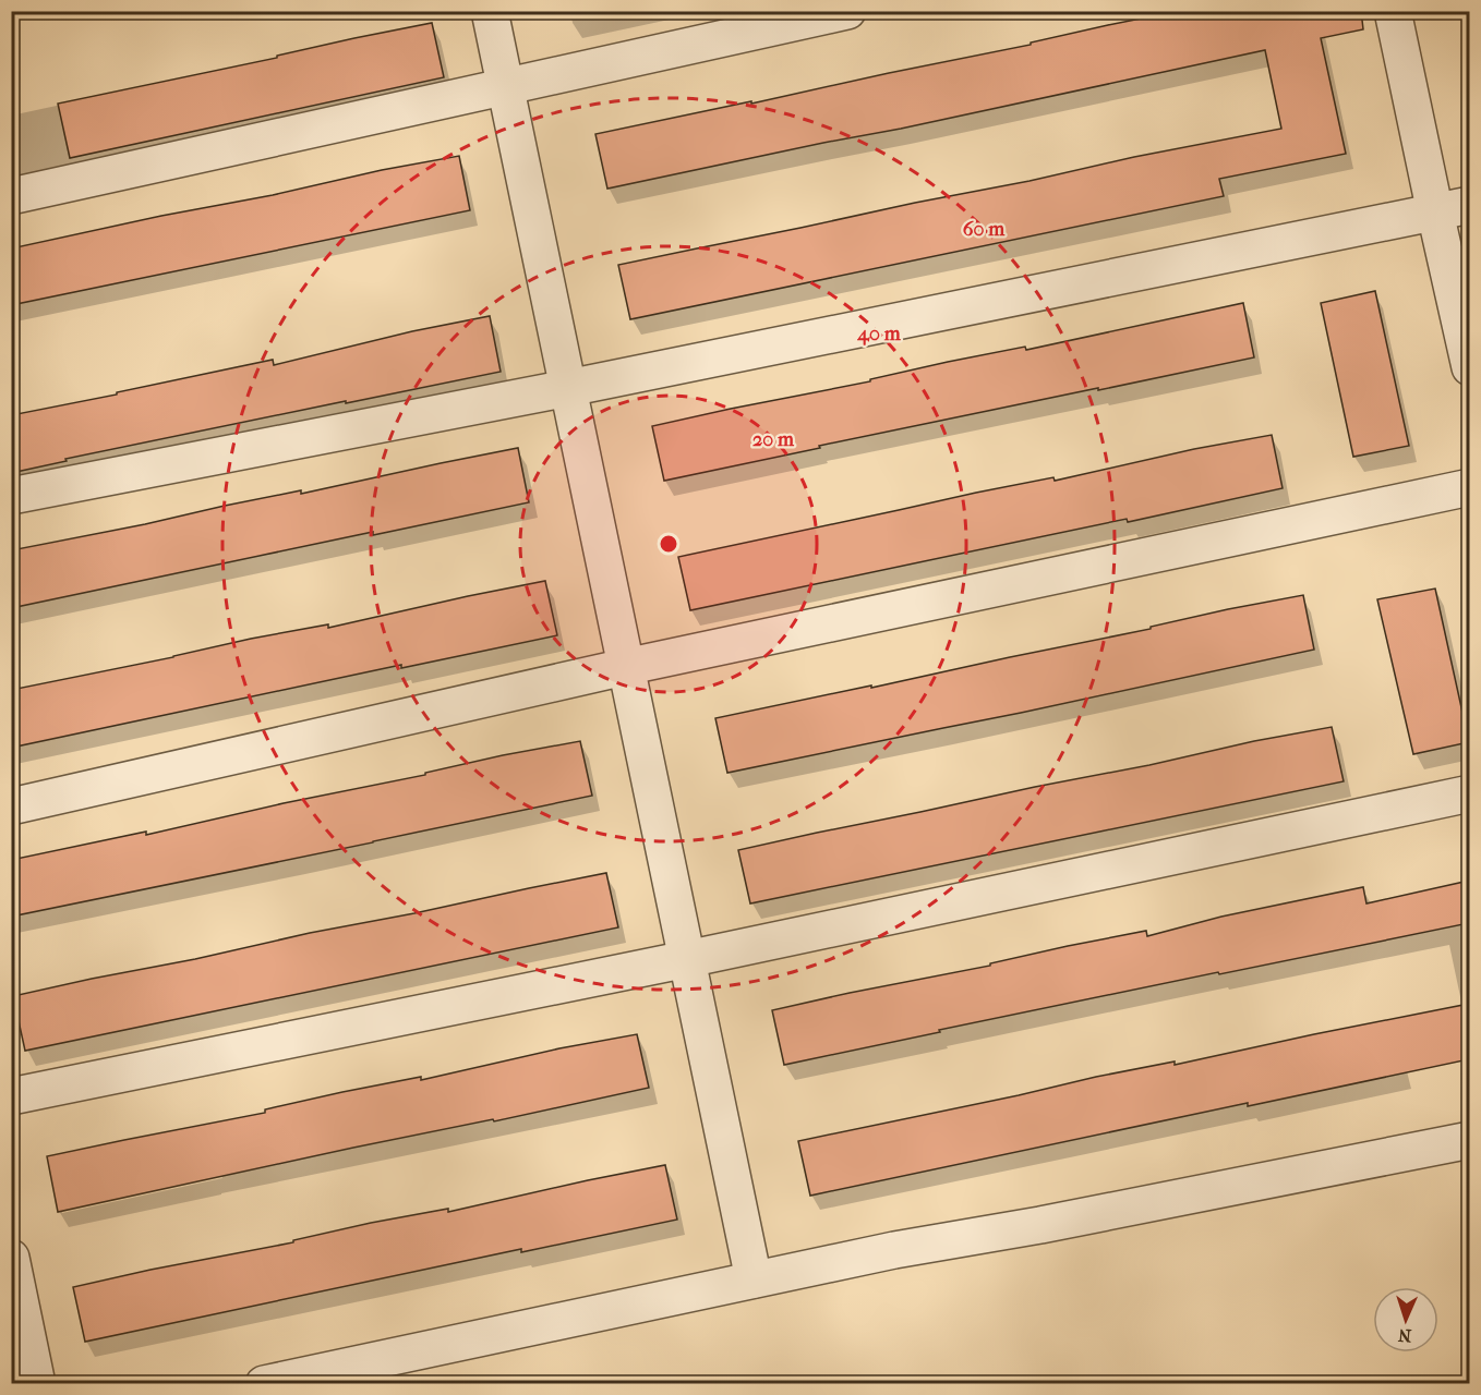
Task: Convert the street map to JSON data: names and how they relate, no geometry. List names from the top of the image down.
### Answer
{
  "north": "bottom",
  "rings": ["60 m", "40 m", "20 m"]
}
